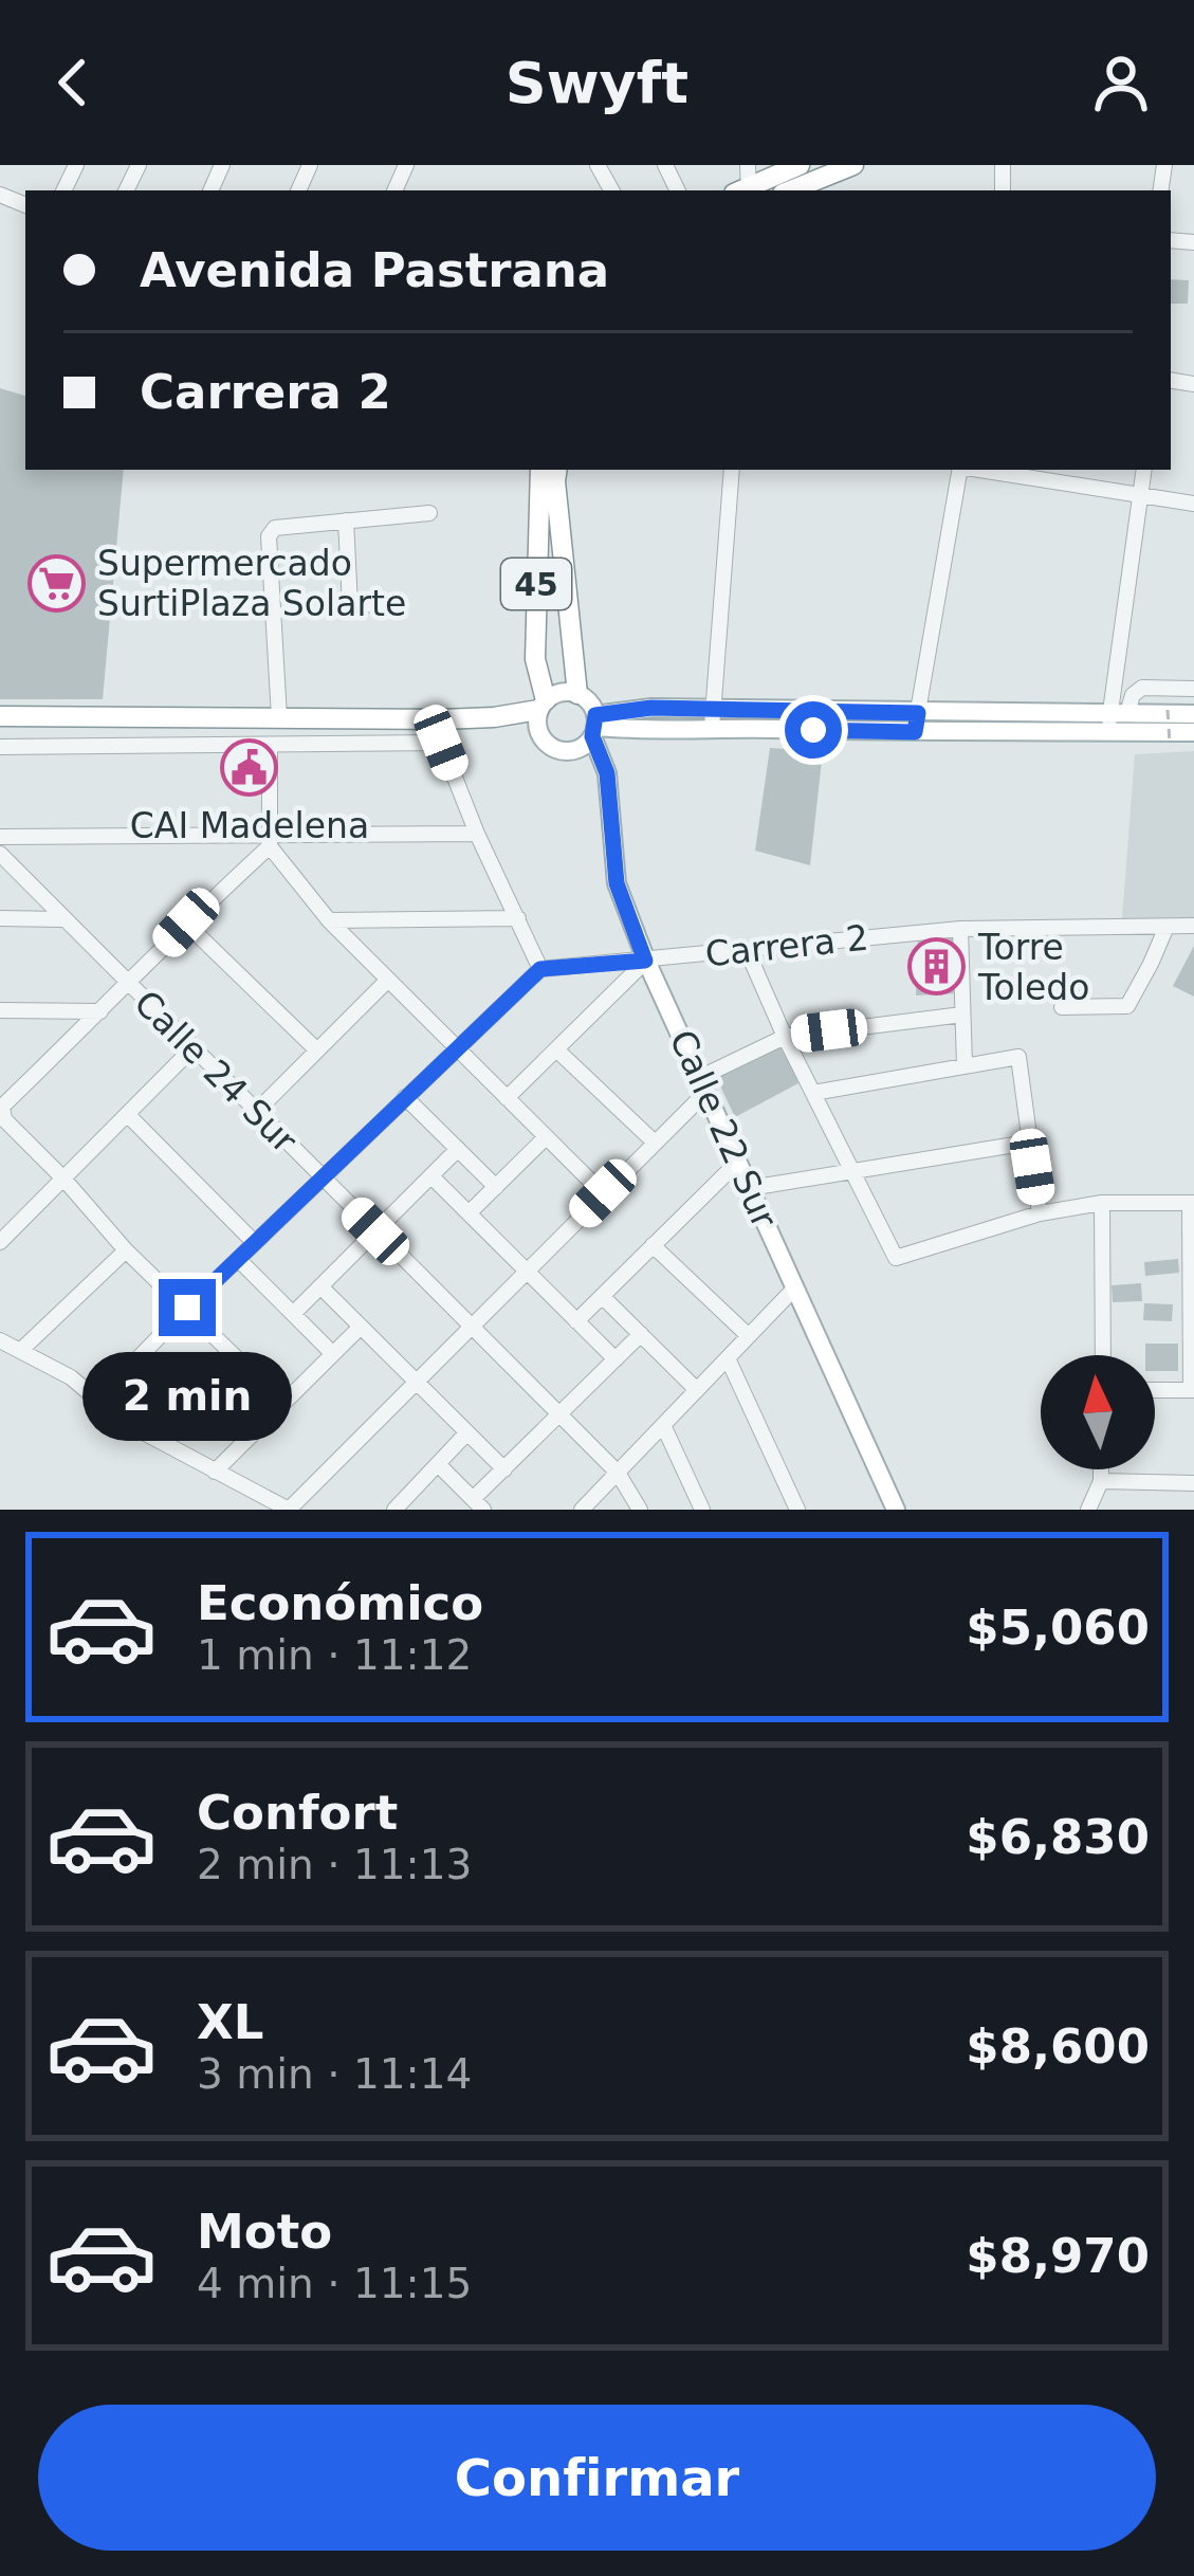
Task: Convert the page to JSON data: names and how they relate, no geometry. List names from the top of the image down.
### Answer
{
  "streets": {
    "highway": ["45"],
    "main road": ["Calle 22 Sur"],
    "street": ["Carrera 2", "Calle 24 Sur"]
  },
  "crossings": [
    ["45", "Calle 22 Sur"],
    ["Carrera 2", "Calle 22 Sur"]
  ],
  "places": {
    "supermarket": ["Supermercado SurtiPlaza Solarte"],
    "public building": ["CAI Madelena"],
    "building": ["Torre Toledo"]
  },
  "north": "top",
  "page": {
    "header": "Swyft",
    "banner": ["Avenida Pastrana", "Carrera 2"],
    "bubble": "2 min",
    "list": [
      {
        "name": "Económico",
        "note": "1 min · 11:12",
        "value": "$5,060"
      },
      {
        "name": "Confort",
        "note": "2 min · 11:13",
        "value": "$6,830"
      },
      {
        "name": "XL",
        "note": "3 min · 11:14",
        "value": "$8,600"
      },
      {
        "name": "Moto",
        "note": "4 min · 11:15",
        "value": "$8,970"
      }
    ],
    "buttons": "Confirmar"
  }
}
